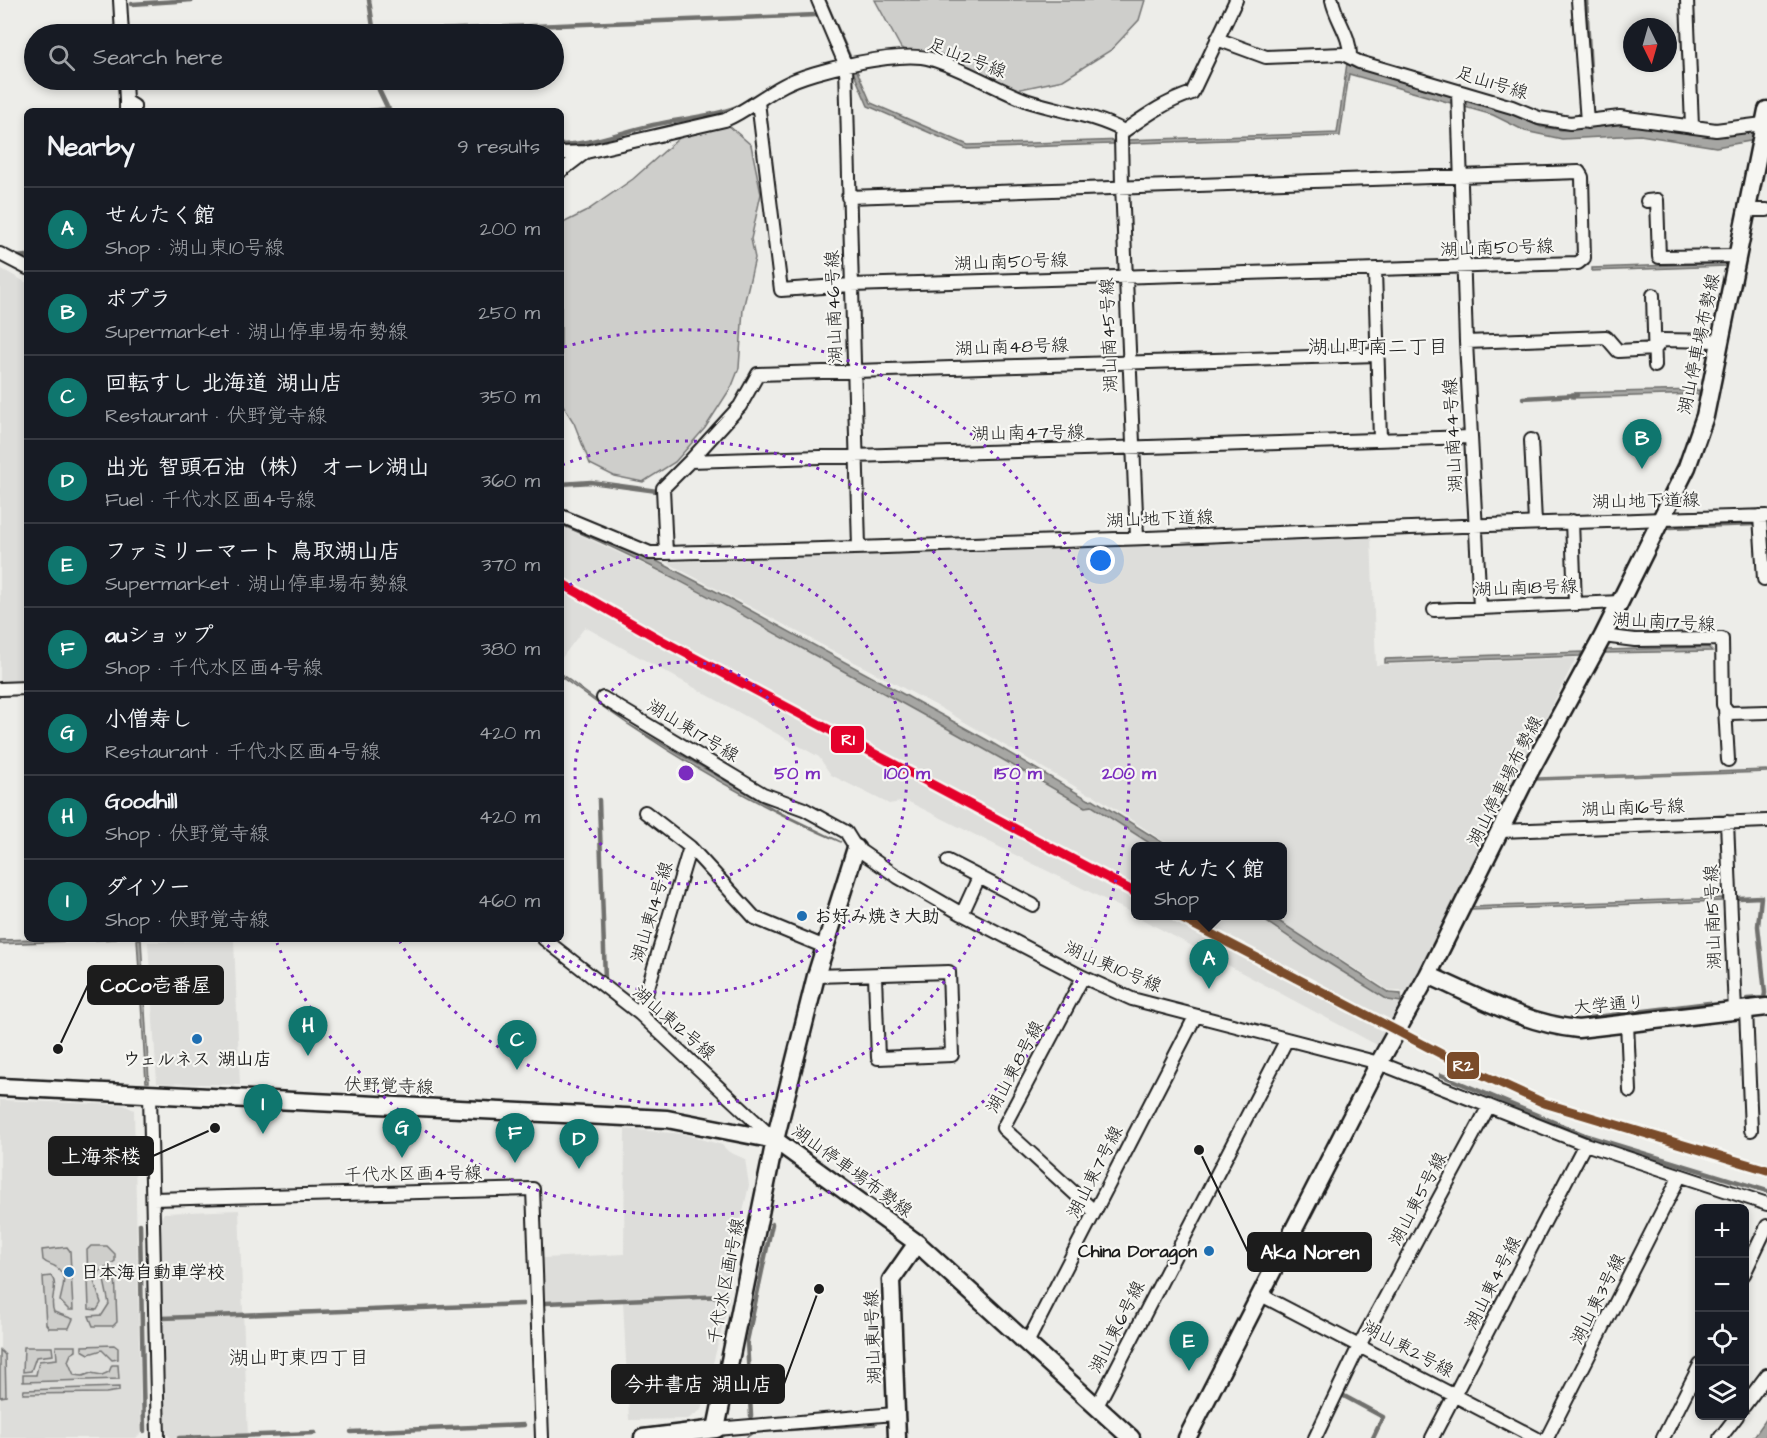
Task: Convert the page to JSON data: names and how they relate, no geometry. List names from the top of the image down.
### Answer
{
  "streets": {
    "main road": [
      "湖山停車場布勢線",
      "大学通り",
      "伏野覚寺線",
      "千代水区画1号線",
      "湖山東11号線"
    ],
    "street": [
      "足山2号線",
      "足山1号線",
      "湖山南50号線",
      "湖山南46号線",
      "湖山南45号線",
      "湖山南48号線",
      "湖山南47号線",
      "湖山南44号線",
      "湖山地下道線",
      "湖山南18号線",
      "湖山南17号線",
      "湖山東17号線",
      "湖山南16号線",
      "湖山東14号線",
      "湖山南15号線",
      "湖山東10号線",
      "湖山東12号線",
      "湖山東8号線",
      "湖山東7号線",
      "千代水区画4号線",
      "湖山東5号線",
      "湖山東4号線",
      "湖山東3号線",
      "湖山東6号線",
      "湖山東2号線"
    ]
  },
  "crossings": [
    ["足山2号線", "湖山南50号線"],
    ["足山2号線", "湖山南46号線"],
    ["足山2号線", "湖山南45号線"],
    ["足山1号線", "湖山停車場布勢線"],
    ["足山1号線", "湖山南44号線"],
    ["湖山南50号線", "湖山南46号線"],
    ["湖山南50号線", "湖山南45号線"],
    ["湖山南50号線", "湖山南44号線"],
    ["湖山南46号線", "湖山南48号線"],
    ["湖山南46号線", "湖山南47号線"],
    ["湖山南46号線", "湖山地下道線"],
    ["湖山南45号線", "湖山南48号線"],
    ["湖山南45号線", "湖山南47号線"],
    ["湖山南45号線", "湖山地下道線"],
    ["湖山停車場布勢線", "湖山地下道線"],
    ["湖山停車場布勢線", "湖山南18号線"],
    ["湖山停車場布勢線", "湖山南17号線"],
    ["湖山停車場布勢線", "湖山東17号線"],
    ["湖山停車場布勢線", "湖山南16号線"],
    ["湖山停車場布勢線", "湖山東14号線"],
    ["湖山停車場布勢線", "湖山東10号線"],
    ["湖山停車場布勢線", "大学通り"],
    ["湖山停車場布勢線", "湖山東12号線"],
    ["湖山停車場布勢線", "伏野覚寺線"],
    ["湖山停車場布勢線", "湖山東7号線"],
    ["湖山停車場布勢線", "千代水区画1号線"],
    ["湖山停車場布勢線", "湖山東6号線"],
    ["湖山停車場布勢線", "湖山東11号線"],
    ["湖山停車場布勢線", "湖山東2号線"],
    ["湖山南48号線", "湖山南47号線"],
    ["湖山南47号線", "湖山南44号線"],
    ["湖山南44号線", "湖山地下道線"],
    ["湖山南44号線", "湖山南18号線"],
    ["湖山東17号線", "湖山東10号線"],
    ["湖山南16号線", "湖山南15号線"],
    ["湖山東14号線", "湖山東12号線"],
    ["湖山南15号線", "大学通り"],
    ["湖山東10号線", "湖山東8号線"],
    ["湖山東10号線", "湖山東7号線"],
    ["湖山東10号線", "湖山東5号線"],
    ["湖山東10号線", "湖山東4号線"],
    ["湖山東10号線", "湖山東3号線"],
    ["湖山東10号線", "湖山東6号線"],
    ["湖山東12号線", "伏野覚寺線"],
    ["湖山東12号線", "千代水区画1号線"],
    ["湖山東8号線", "湖山東7号線"],
    ["伏野覚寺線", "千代水区画1号線"],
    ["湖山東5号線", "湖山東2号線"],
    ["湖山東4号線", "湖山東2号線"]
  ],
  "districts": ["湖山町南二丁目", "湖山町東四丁目"],
  "places": [
    "お好み焼き大助",
    "ウェルネス 湖山店",
    "CoCo壱番屋",
    "上海茶楼",
    "Aka Noren",
    "China Doragon",
    "日本海自動車学校",
    "今井書店 湖山店"
  ],
  "lines": ["transit line R1", "transit line R2"],
  "north": "bottom",
  "page": {
    "search": "Search here",
    "heading": ["Nearby", "9 results"],
    "list": [
      {
        "mark": "A",
        "name": "せんたく館",
        "note": "Shop · 湖山東10号線",
        "value": "200 m"
      },
      {
        "mark": "B",
        "name": "ポプラ",
        "note": "Supermarket · 湖山停車場布勢線",
        "value": "250 m"
      },
      {
        "mark": "C",
        "name": "回転すし 北海道 湖山店",
        "note": "Restaurant · 伏野覚寺線",
        "value": "350 m"
      },
      {
        "mark": "D",
        "name": "出光 智頭石油（株） オーレ湖山",
        "note": "Fuel · 千代水区画4号線",
        "value": "360 m"
      },
      {
        "mark": "E",
        "name": "ファミリーマート 鳥取湖山店",
        "note": "Supermarket · 湖山停車場布勢線",
        "value": "370 m"
      },
      {
        "mark": "F",
        "name": "auショップ",
        "note": "Shop · 千代水区画4号線",
        "value": "380 m"
      },
      {
        "mark": "G",
        "name": "小僧寿し",
        "note": "Restaurant · 千代水区画4号線",
        "value": "420 m"
      },
      {
        "mark": "H",
        "name": "Goodhill",
        "note": "Shop · 伏野覚寺線",
        "value": "420 m"
      },
      {
        "mark": "I",
        "name": "ダイソー",
        "note": "Shop · 伏野覚寺線",
        "value": "460 m"
      }
    ],
    "pins": [
      "B",
      "A",
      "H",
      "C",
      "I",
      "G",
      "F",
      "D",
      "E"
    ],
    "popup": ["せんたく館", "Shop"],
    "map_buttons": ["+", "−"]
  },
  "rings": [
    "50 m",
    "100 m",
    "150 m",
    "200 m"
  ]
}
